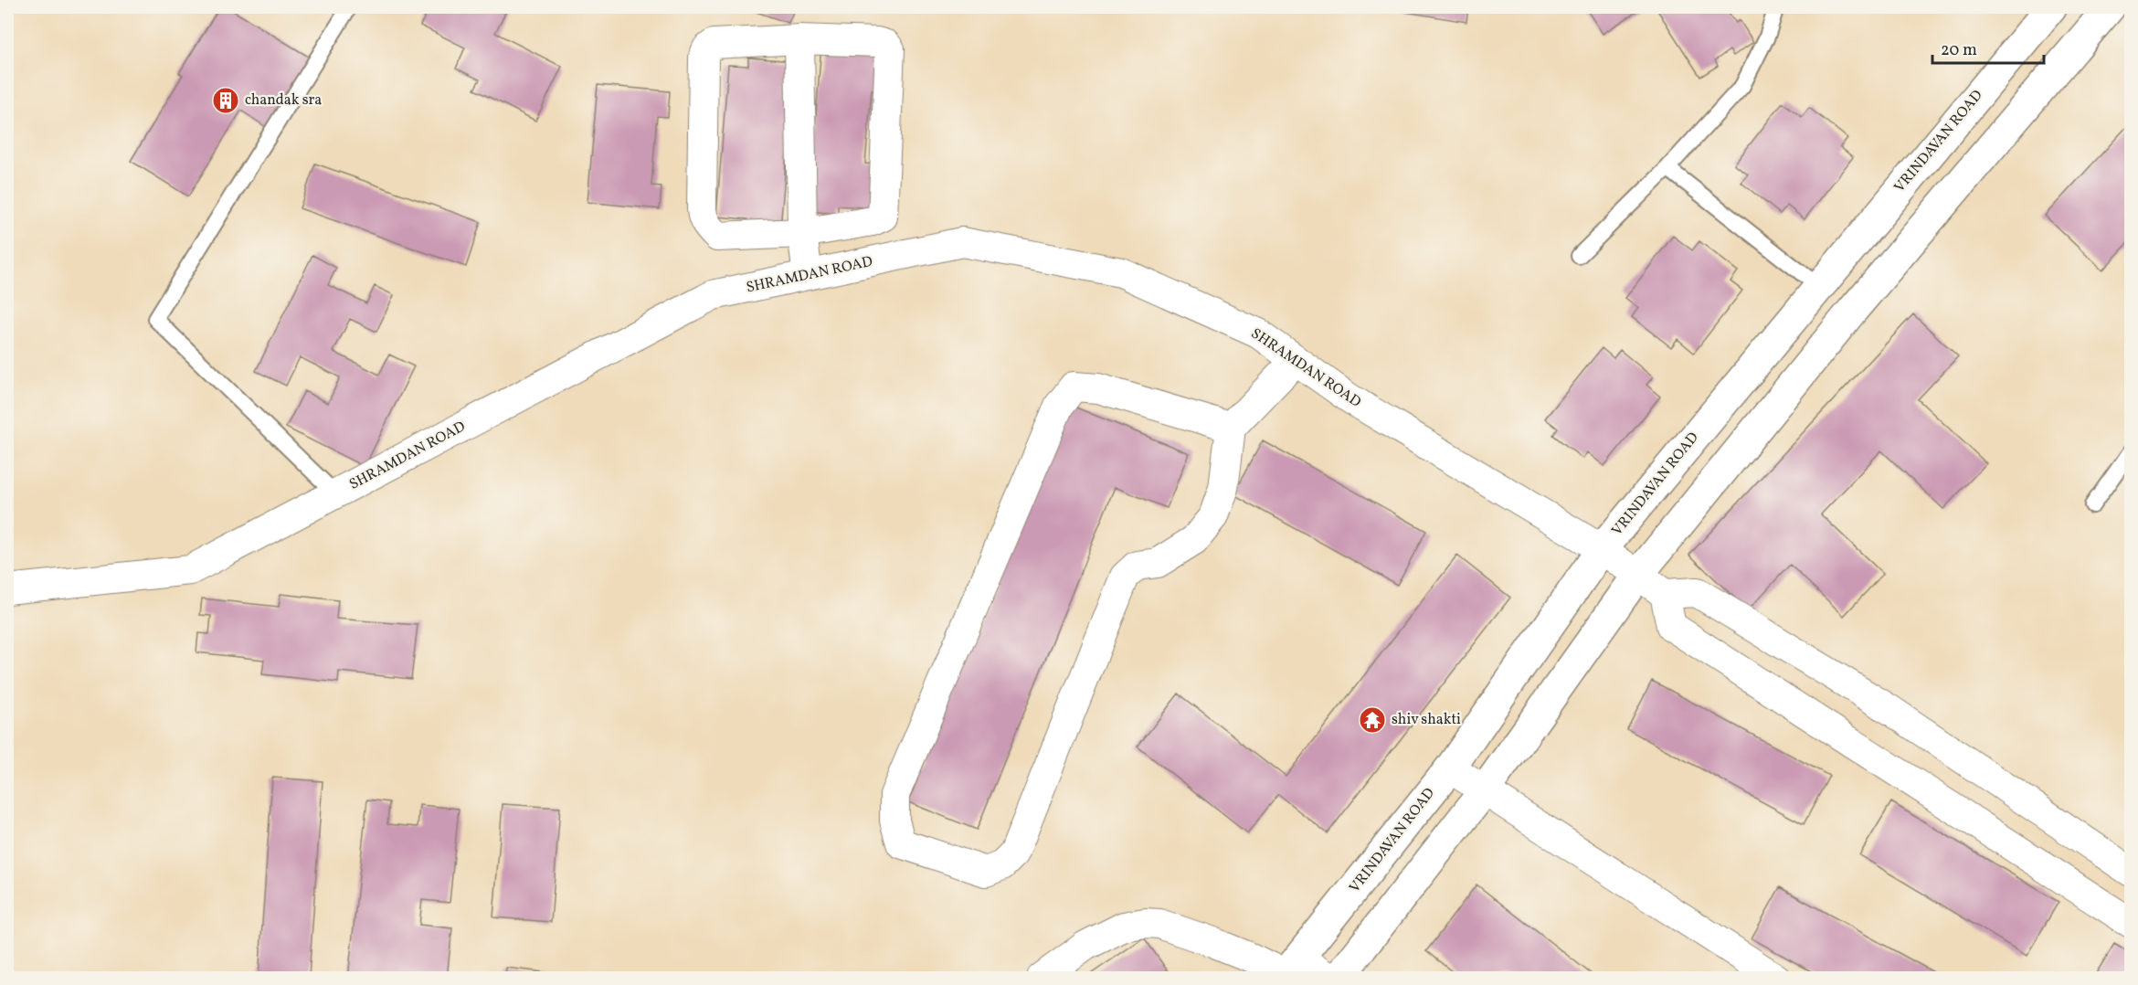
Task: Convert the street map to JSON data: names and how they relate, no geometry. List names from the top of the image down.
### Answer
{
  "streets": {
    "street": ["VRINDAVAN ROAD", "SHRAMDAN ROAD"]
  },
  "crossings": [
    ["VRINDAVAN ROAD", "SHRAMDAN ROAD"]
  ],
  "places": {
    "building": ["chandak sra"],
    "temple": ["shiv shakti"]
  },
  "scale_bar": "20 m"
}
